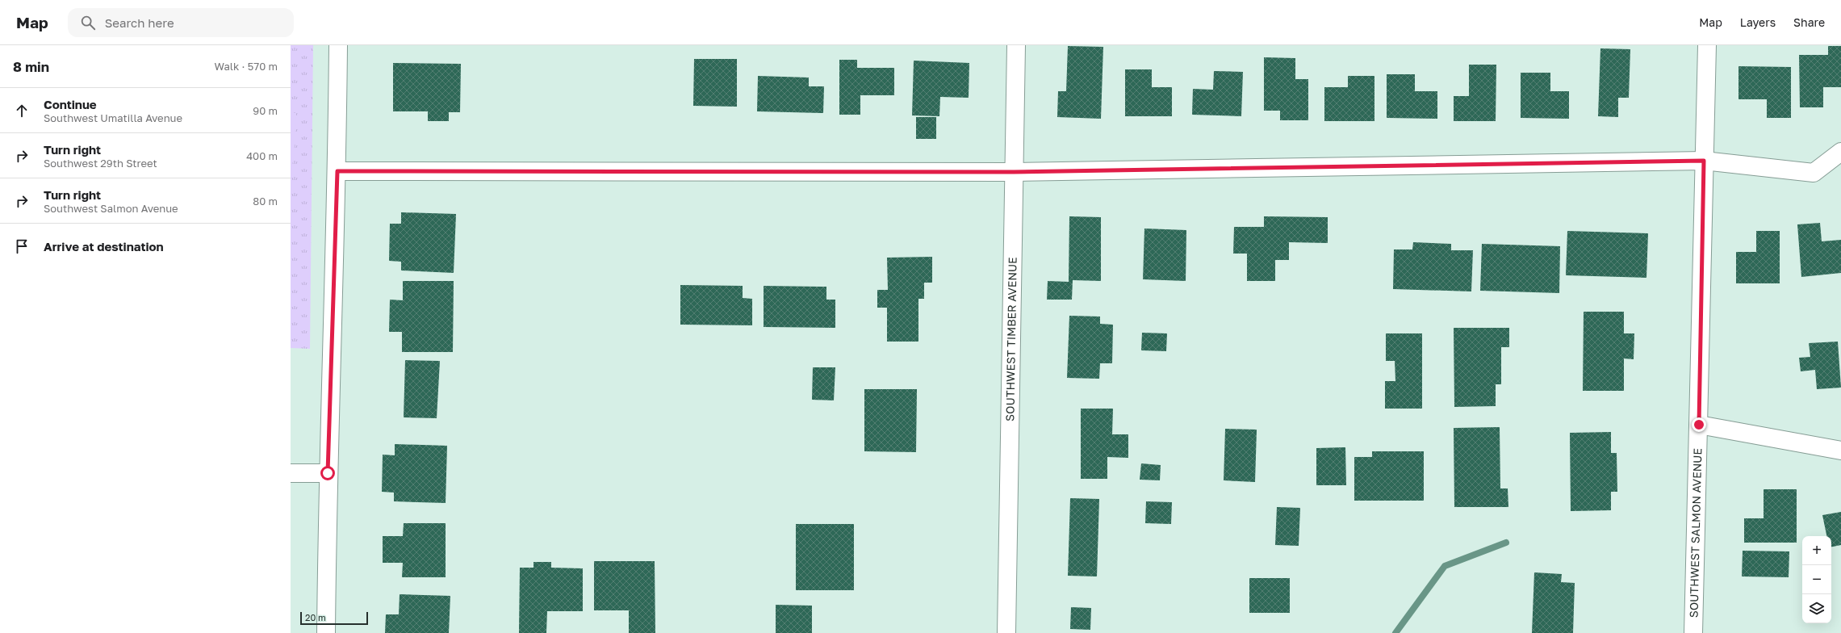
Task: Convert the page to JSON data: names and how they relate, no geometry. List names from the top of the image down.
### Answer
{
  "streets": {
    "street": ["SOUTHWEST TIMBER AVENUE", "SOUTHWEST SALMON AVENUE"]
  },
  "scale_bar": "20 m",
  "page": {
    "header": "Map",
    "search": "Search here",
    "nav": ["Map", "Layers", "Share"],
    "heading": ["8 min", "Walk · 570 m"],
    "list": [
      ["Continue", "Southwest Umatilla Avenue", "90 m"],
      ["Turn right", "Southwest 29th Street", "400 m"],
      ["Turn right", "Southwest Salmon Avenue", "80 m"],
      "Arrive at destination"
    ],
    "map_buttons": ["+", "−"],
    "scale": "20 m"
  }
}
